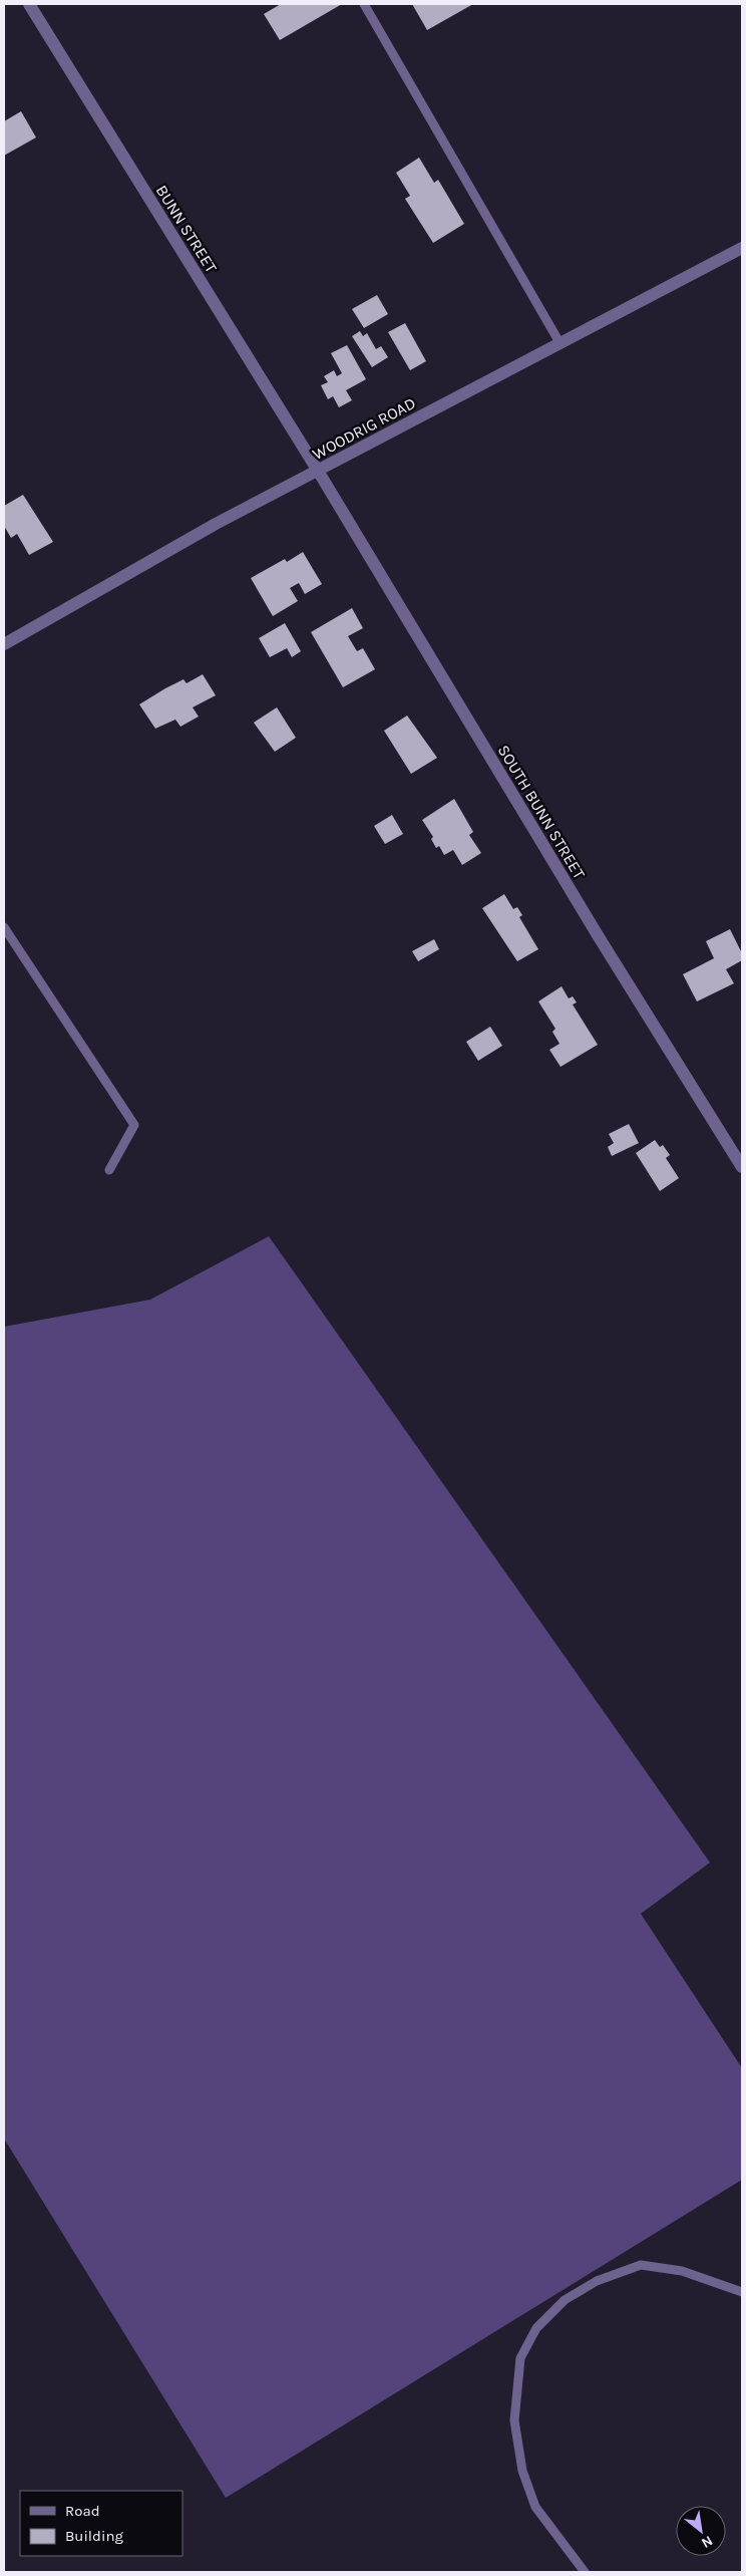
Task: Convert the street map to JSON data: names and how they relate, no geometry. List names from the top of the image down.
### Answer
{
  "streets": {
    "street": ["BUNN STREET", "WOODRIG ROAD", "SOUTH BUNN STREET"]
  },
  "crossings": [
    ["BUNN STREET", "WOODRIG ROAD"],
    ["BUNN STREET", "SOUTH BUNN STREET"],
    ["WOODRIG ROAD", "SOUTH BUNN STREET"]
  ],
  "legend": ["Road", "Building"],
  "north": "bottom right"
}
